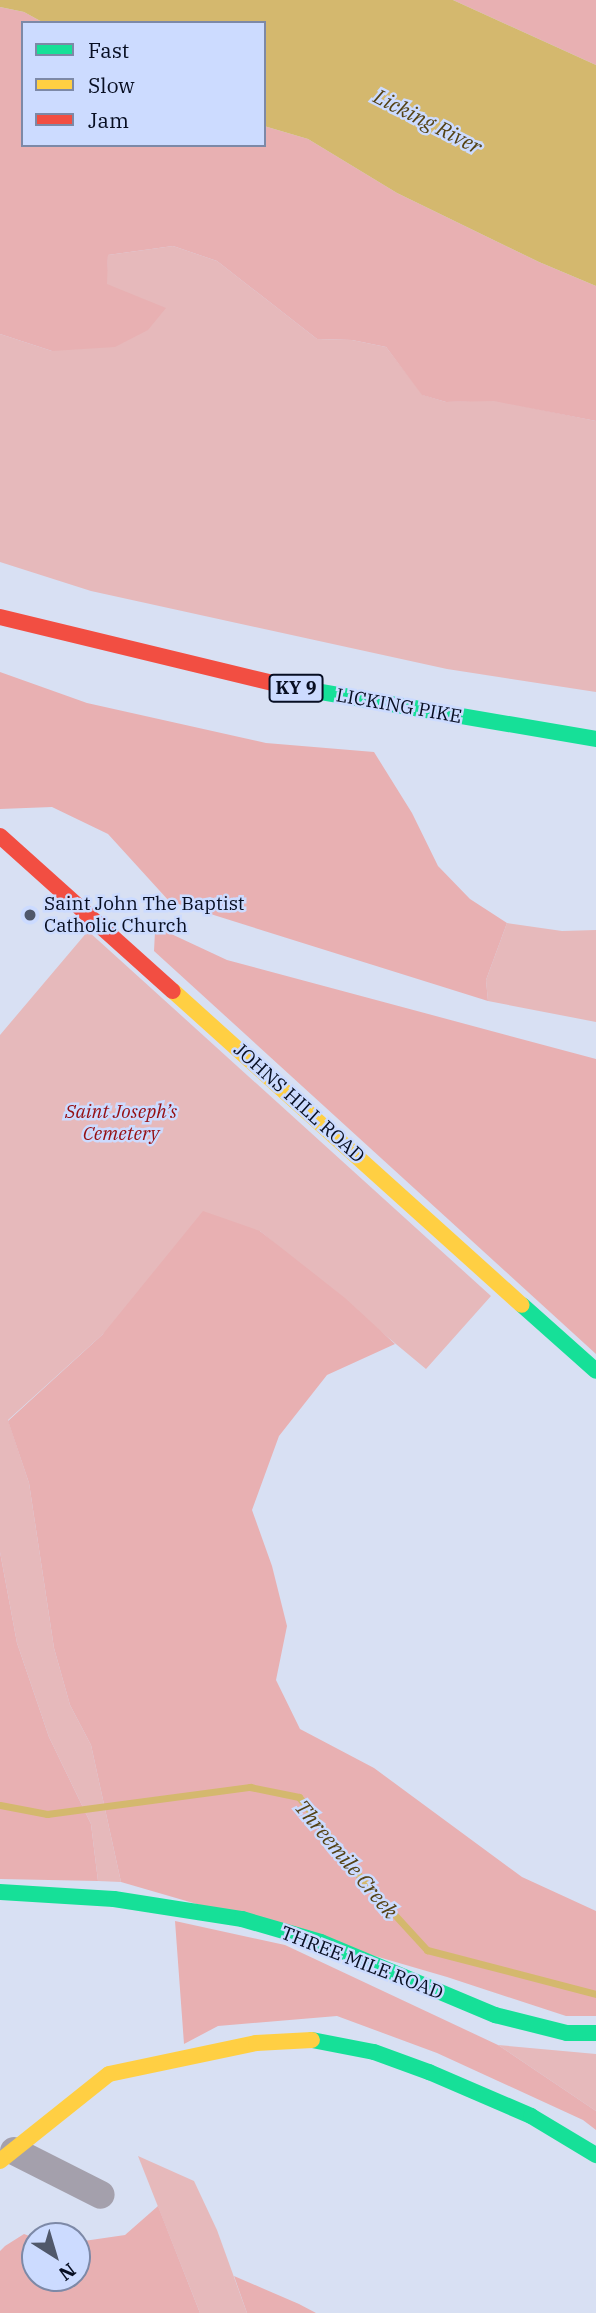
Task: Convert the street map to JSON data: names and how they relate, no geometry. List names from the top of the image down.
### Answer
{
  "streets": {
    "main road": [
      "KY 9",
      "LICKING PIKE",
      "JOHNS HILL ROAD",
      "THREE MILE ROAD"
    ]
  },
  "water": ["Licking River", "Threemile Creek"],
  "parks": ["Saint Joseph’s Cemetery"],
  "places": ["Saint John The Baptist Catholic Church"],
  "legend": ["Fast", "Slow", "Jam"],
  "north": "bottom right"
}
